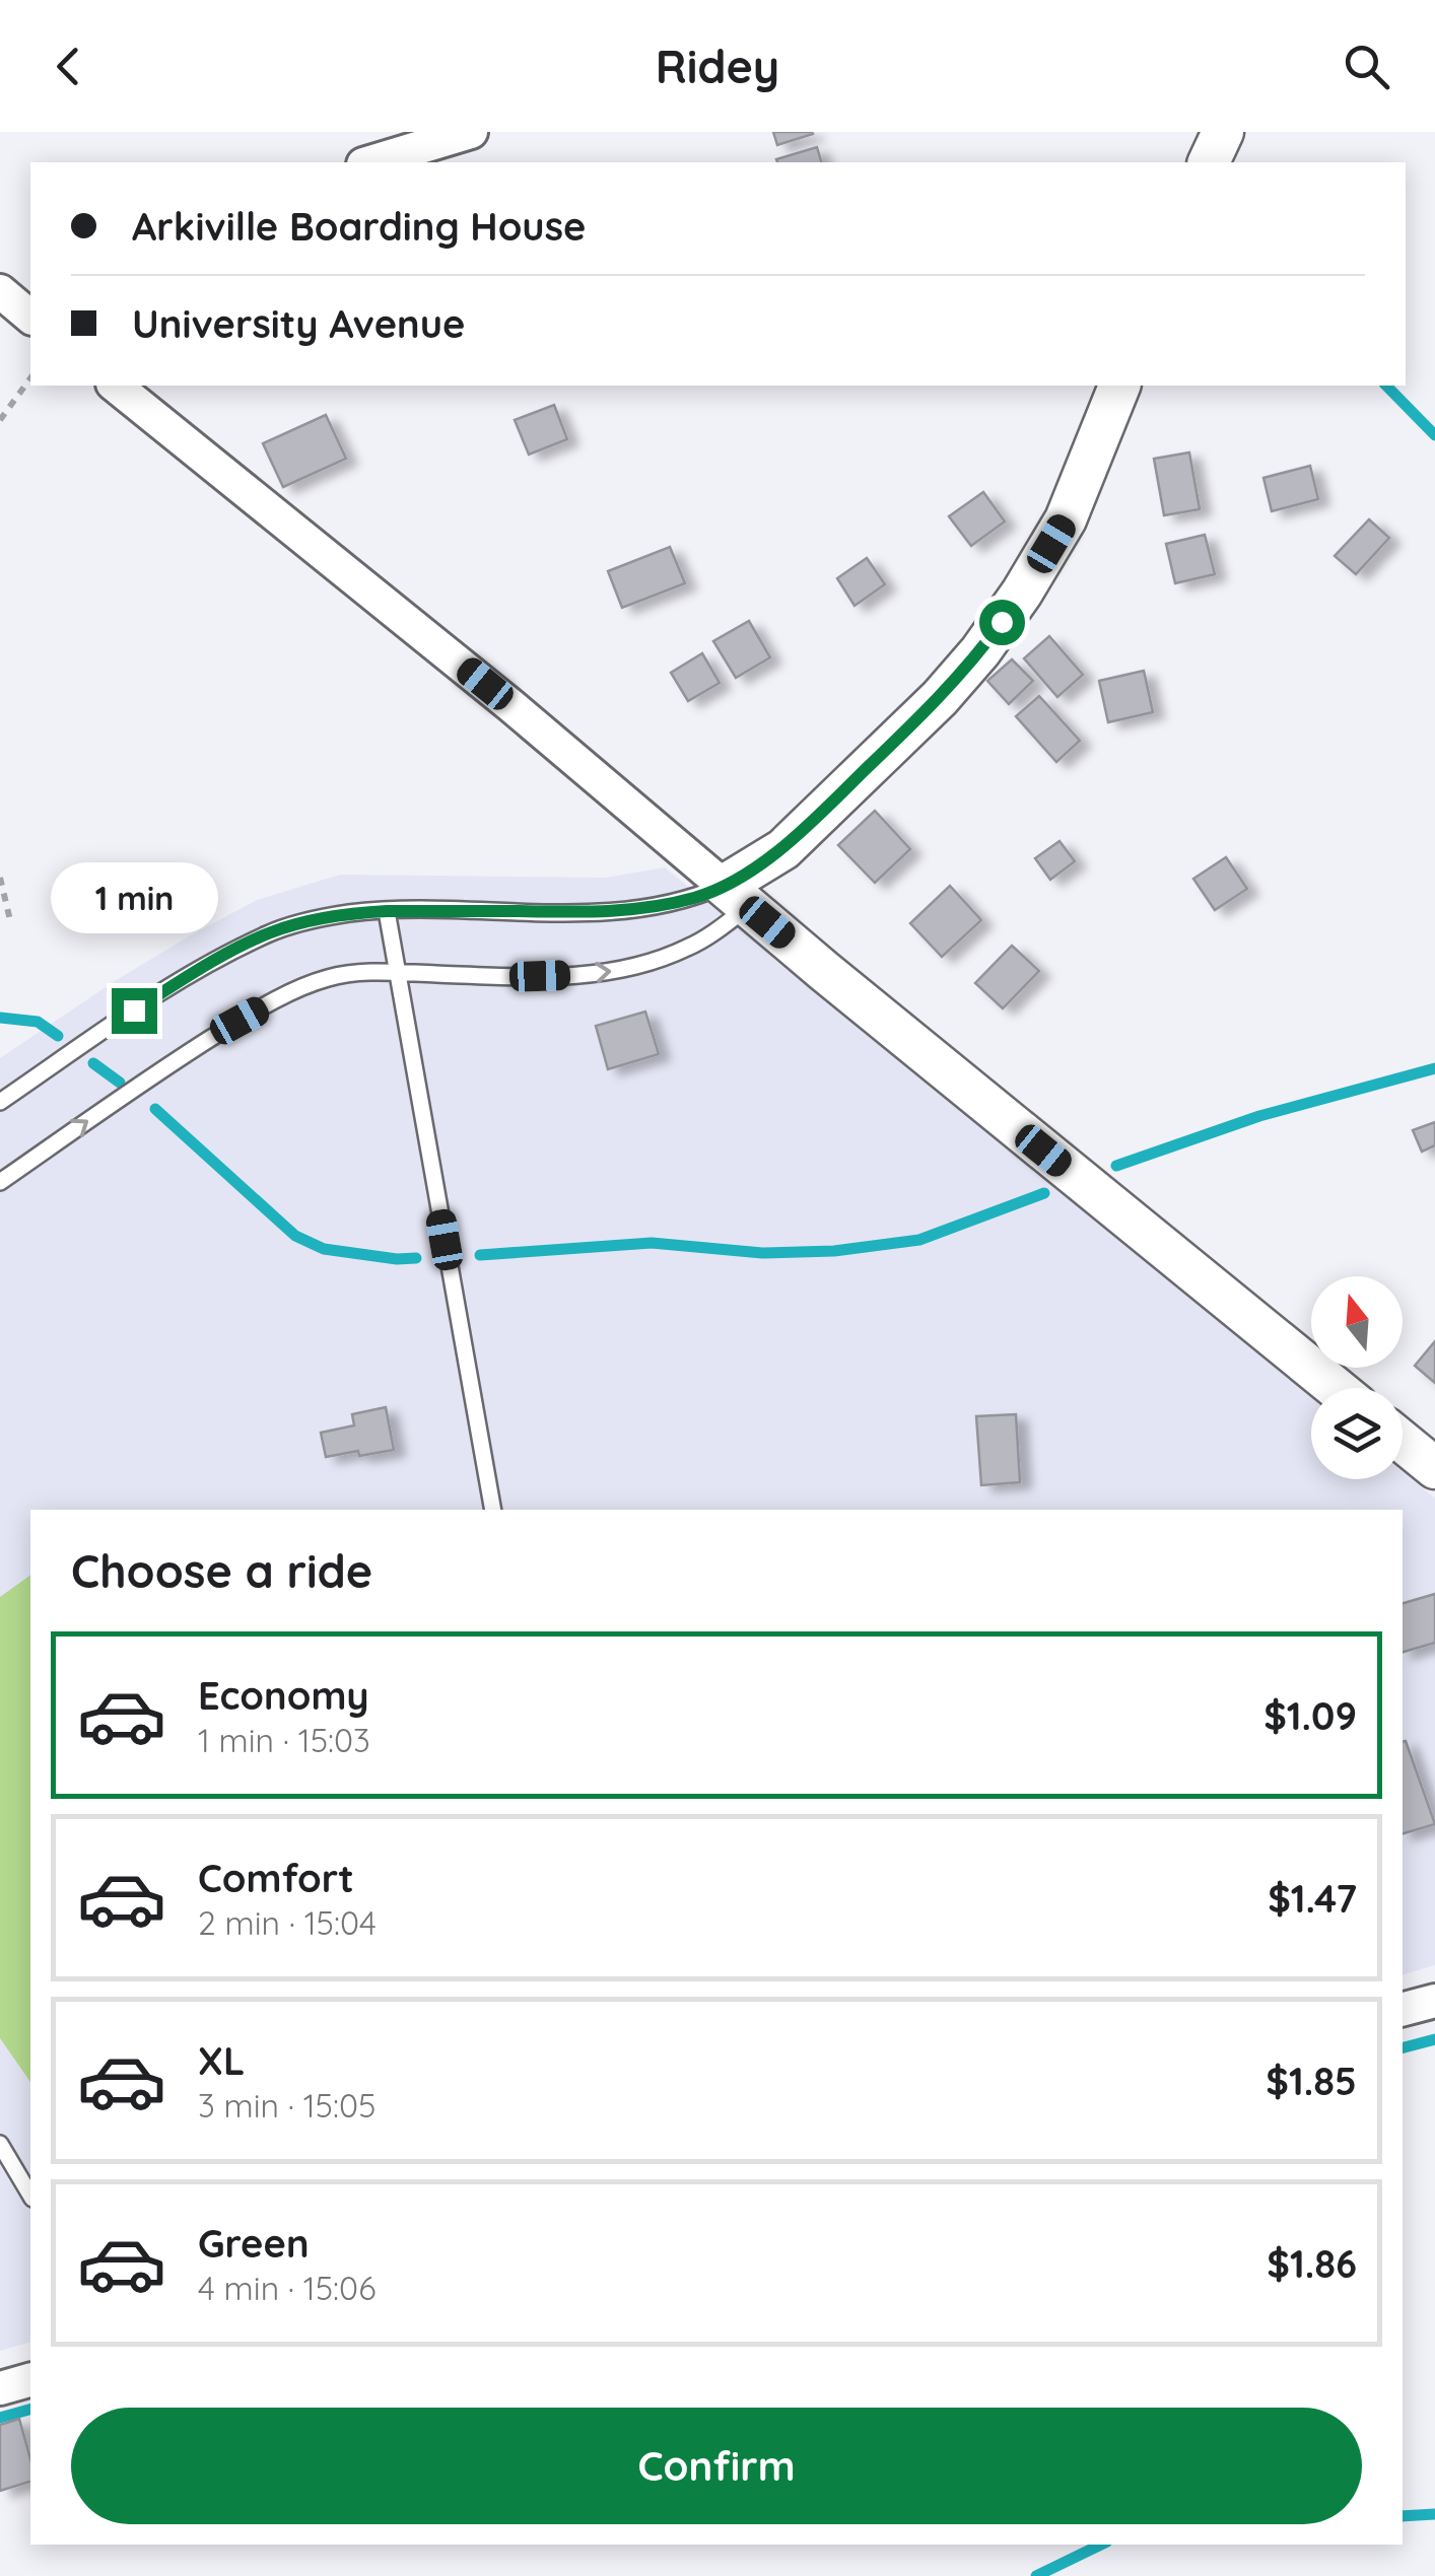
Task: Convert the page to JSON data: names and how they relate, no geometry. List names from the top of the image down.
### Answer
{
  "north": "top",
  "page": {
    "header": "Ridey",
    "banner": ["Arkiville Boarding House", "University Avenue"],
    "bubble": "1 min",
    "heading": "Choose a ride",
    "list": [
      {
        "name": "Economy",
        "note": "1 min · 15:03",
        "value": "$1.09"
      },
      {
        "name": "Comfort",
        "note": "2 min · 15:04",
        "value": "$1.47"
      },
      {
        "name": "XL",
        "note": "3 min · 15:05",
        "value": "$1.85"
      },
      {
        "name": "Green",
        "note": "4 min · 15:06",
        "value": "$1.86"
      }
    ],
    "buttons": "Confirm"
  }
}
